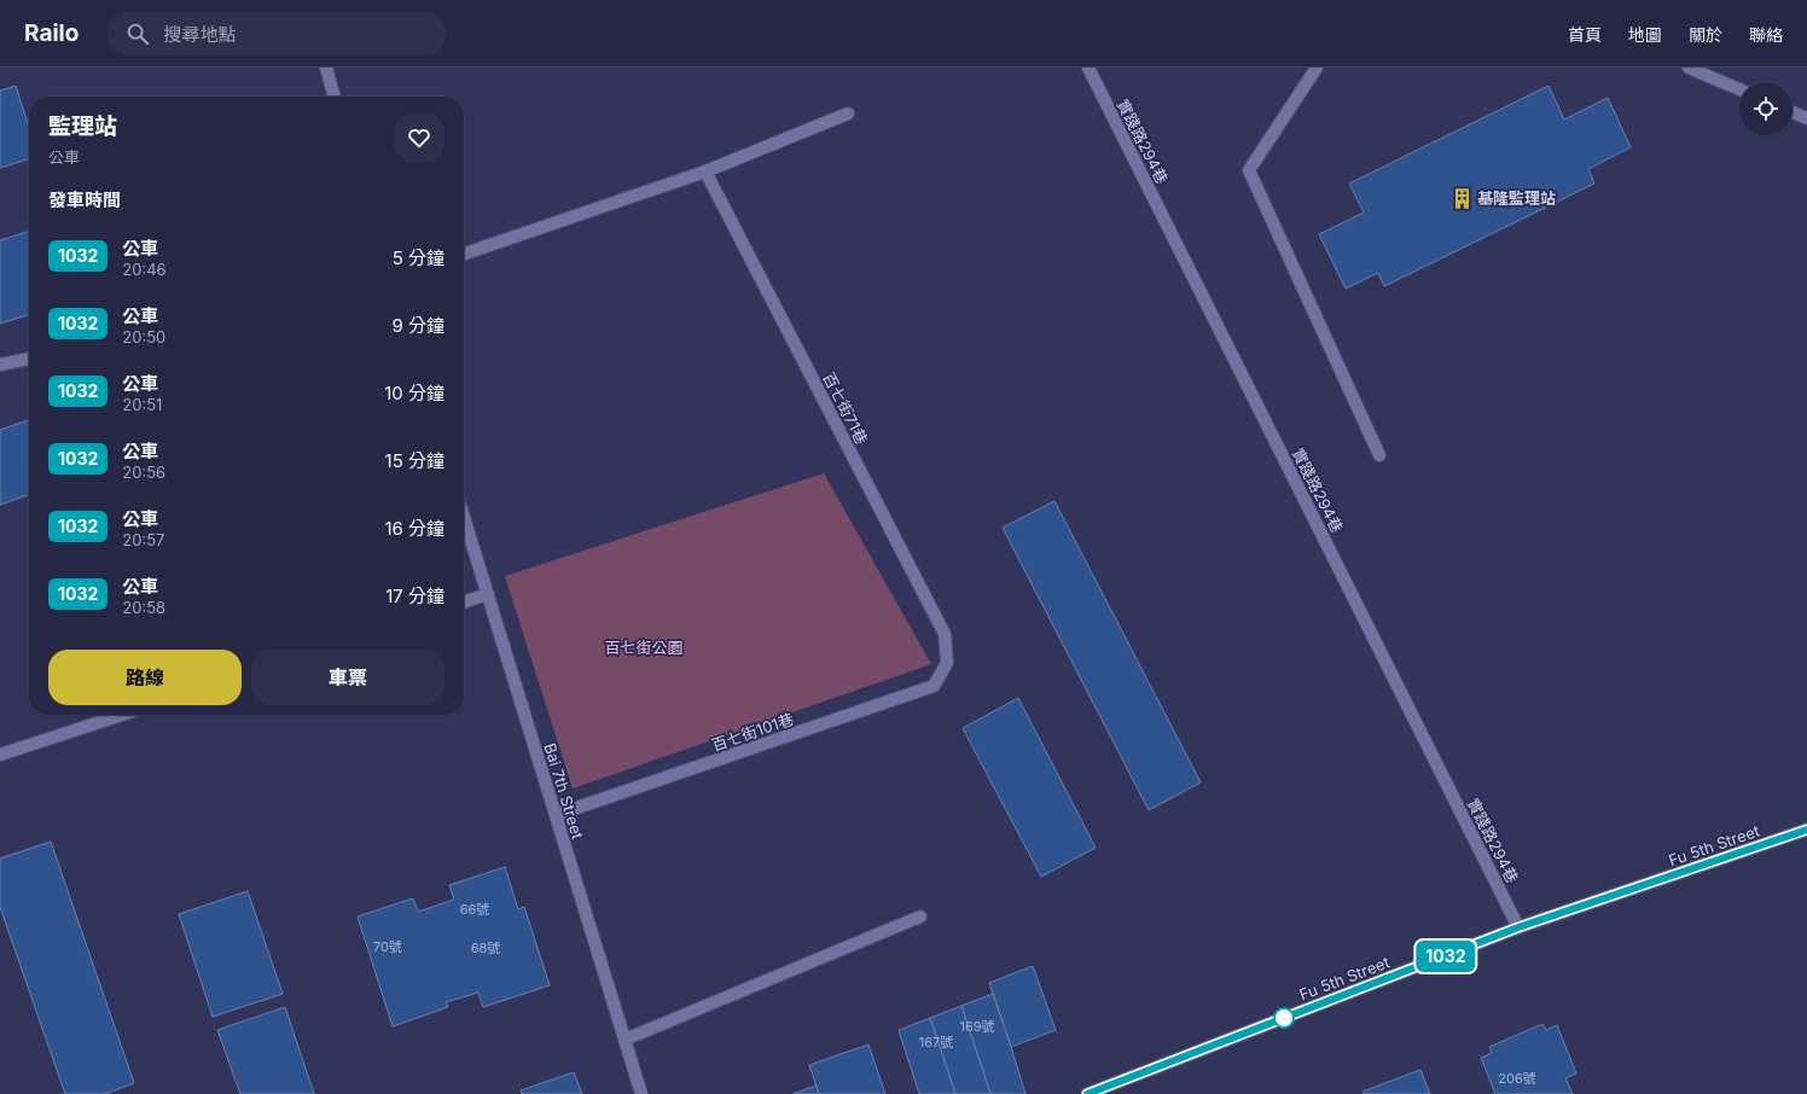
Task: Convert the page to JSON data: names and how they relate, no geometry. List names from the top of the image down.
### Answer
{
  "streets": {
    "street": [
      "實踐路294巷",
      "百七街71巷",
      "百七街101巷",
      "Bai 7th Street",
      "Fu 5th Street"
    ]
  },
  "crossings": [
    ["實踐路294巷", "Fu 5th Street"],
    ["百七街71巷", "百七街101巷"],
    ["百七街101巷", "Bai 7th Street"]
  ],
  "parks": ["百七街公園"],
  "places": {
    "building": ["基隆監理站"]
  },
  "lines": ["bus line 1032"],
  "house_numbers": [
    "66號",
    "70號",
    "68號",
    "169號",
    "167號",
    "206號"
  ],
  "page": {
    "header": "Railo",
    "search": "搜尋地點",
    "nav": [
      "首頁",
      "地圖",
      "關於",
      "聯絡"
    ],
    "on_map": "1032",
    "heading": [
      ["監理站", "公車"],
      "發車時間"
    ],
    "list": [
      {
        "mark": "1032",
        "name": "公車",
        "note": "20:46",
        "value": "5 分鐘"
      },
      {
        "mark": "1032",
        "name": "公車",
        "note": "20:50",
        "value": "9 分鐘"
      },
      {
        "mark": "1032",
        "name": "公車",
        "note": "20:51",
        "value": "10 分鐘"
      },
      {
        "mark": "1032",
        "name": "公車",
        "note": "20:56",
        "value": "15 分鐘"
      },
      {
        "mark": "1032",
        "name": "公車",
        "note": "20:57",
        "value": "16 分鐘"
      },
      {
        "mark": "1032",
        "name": "公車",
        "note": "20:58",
        "value": "17 分鐘"
      }
    ],
    "buttons": ["路線", "車票"]
  }
}
